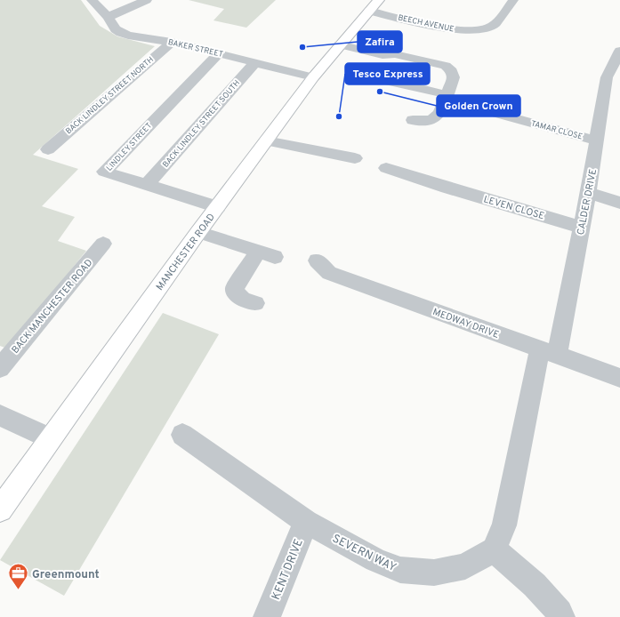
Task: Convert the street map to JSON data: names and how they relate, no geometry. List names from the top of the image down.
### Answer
{
  "streets": {
    "main road": ["MANCHESTER ROAD"],
    "street": [
      "BEECH AVENUE",
      "BAKER STREET",
      "BACK LINDLEY STREET NORTH",
      "BACK LINDLEY STREET SOUTH",
      "TAMAR CLOSE",
      "LINDLEY STREET",
      "CALDER DRIVE",
      "LEVEN CLOSE",
      "BACK MANCHESTER ROAD",
      "MEDWAY DRIVE",
      "SEVERN WAY",
      "KENT DRIVE"
    ]
  },
  "crossings": [
    ["BEECH AVENUE", "MANCHESTER ROAD"],
    ["BAKER STREET", "BACK LINDLEY STREET NORTH"],
    ["BAKER STREET", "BACK LINDLEY STREET SOUTH"],
    ["BAKER STREET", "LINDLEY STREET"],
    ["BAKER STREET", "MANCHESTER ROAD"],
    ["BACK LINDLEY STREET SOUTH", "LINDLEY STREET"],
    ["TAMAR CLOSE", "CALDER DRIVE"],
    ["LINDLEY STREET", "MANCHESTER ROAD"],
    ["CALDER DRIVE", "LEVEN CLOSE"],
    ["CALDER DRIVE", "MEDWAY DRIVE"],
    ["SEVERN WAY", "KENT DRIVE"]
  ],
  "places": {
    "other": ["Zafira", "Golden Crown", "Tesco Express"],
    "office": ["Greenmount"]
  }
}
